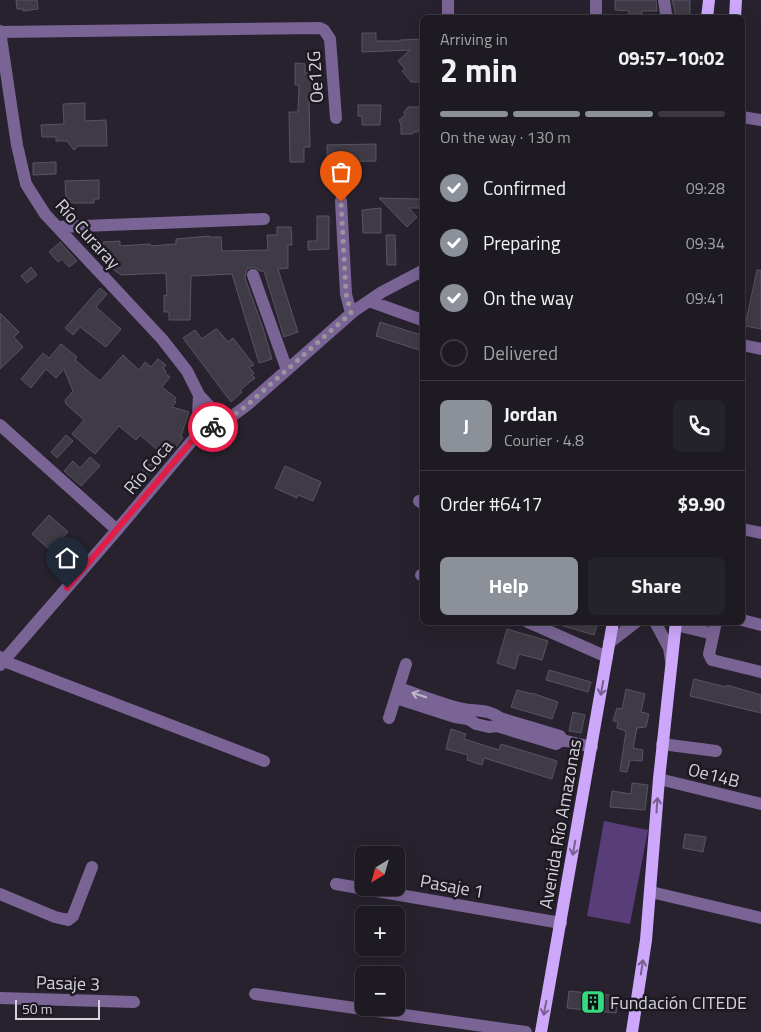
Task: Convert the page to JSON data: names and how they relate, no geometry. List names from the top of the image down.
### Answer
{
  "streets": {
    "main road": ["Avenida Río Amazonas"],
    "street": [
      "Oe12G",
      "Río Curaray",
      "Río Coca",
      "Oe14B",
      "Pasaje 1",
      "Pasaje 3"
    ]
  },
  "crossings": [
    ["Oe12G", "Río Curaray"],
    ["Río Curaray", "Río Coca"],
    ["Avenida Río Amazonas", "Pasaje 1"]
  ],
  "places": {
    "building": ["Fundación CITEDE"]
  },
  "scale_bar": "50 m",
  "north": "bottom left",
  "page": {
    "heading": ["2 min", "Arriving in", "09:57–10:02"],
    "panel": [
      "Jordan",
      "Courier · 4.8",
      "Order #6417",
      "$9.90"
    ],
    "bar": "On the way · 130 m",
    "list": [
      ["Confirmed", "09:28"],
      ["Preparing", "09:34"],
      ["On the way", "09:41"],
      "Delivered"
    ],
    "round": "J",
    "buttons": ["Help", "Share"],
    "map_buttons": ["+", "−"],
    "scale": "50 m"
  }
}
